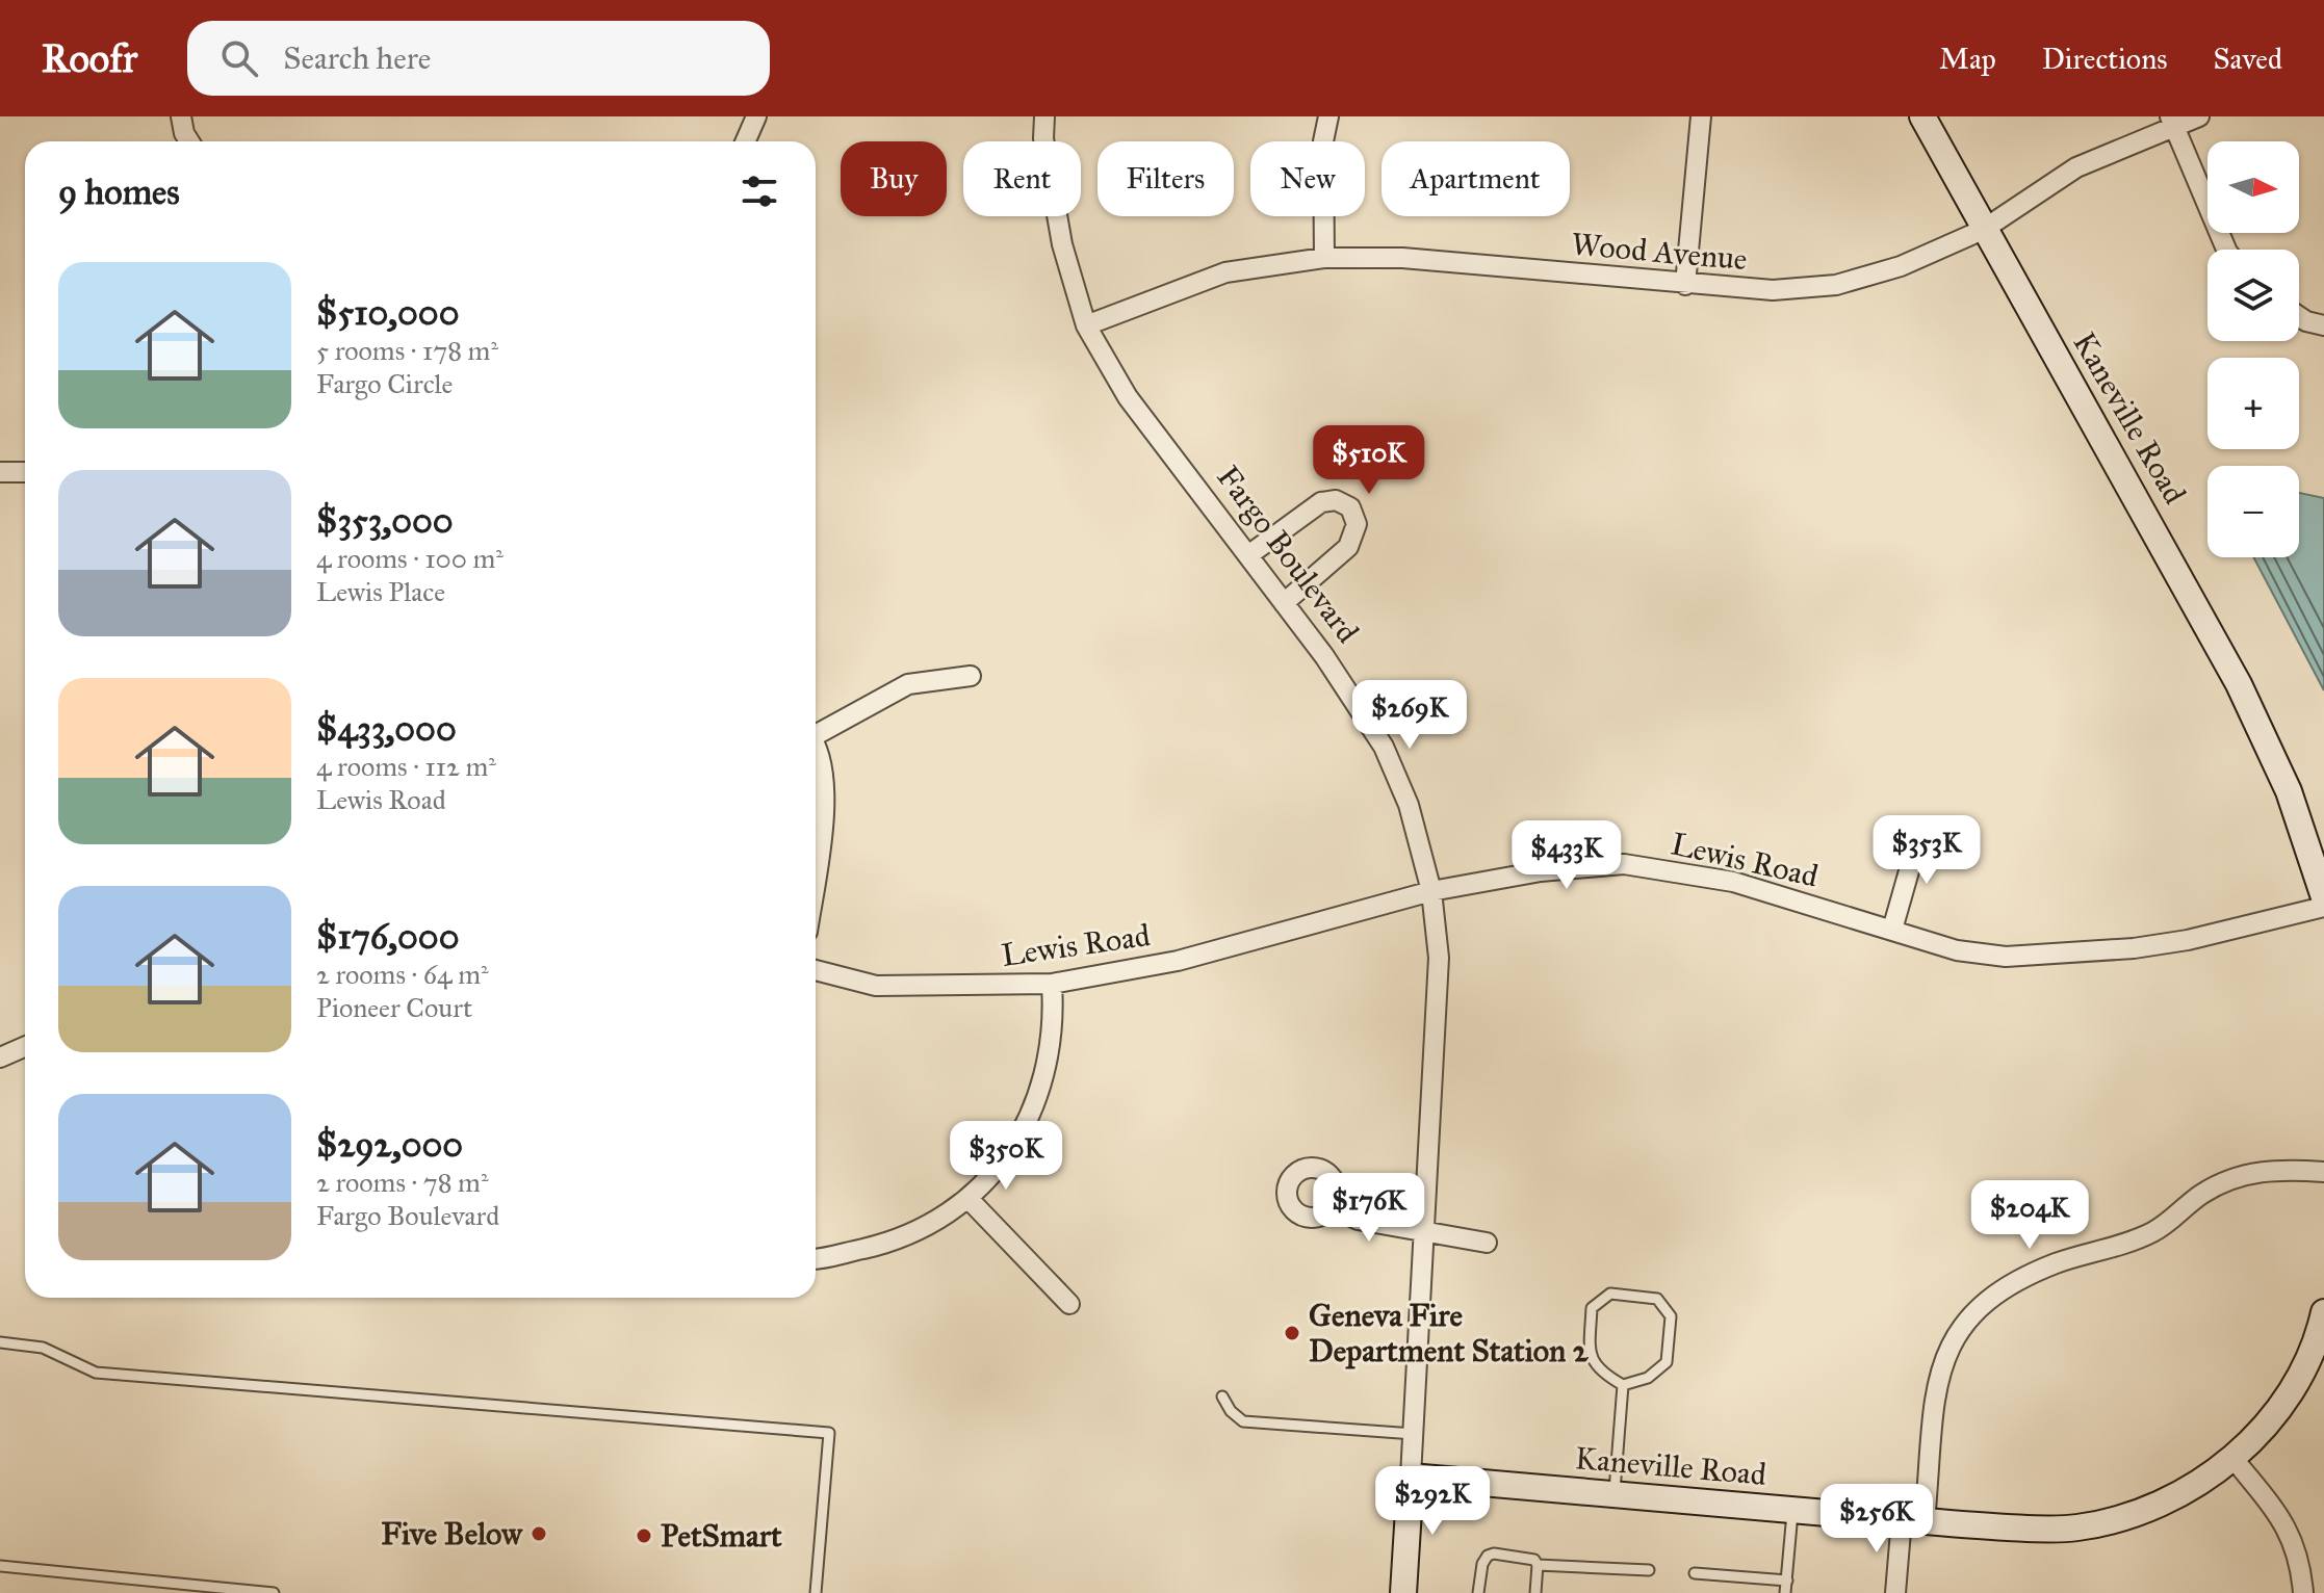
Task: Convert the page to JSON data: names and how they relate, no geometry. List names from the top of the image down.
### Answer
{
  "streets": {
    "main road": ["Kaneville Road", "Fargo Boulevard"],
    "street": ["Wood Avenue", "Lewis Road"]
  },
  "crossings": [
    ["Wood Avenue", "Kaneville Road"],
    ["Wood Avenue", "Fargo Boulevard"],
    ["Kaneville Road", "Fargo Boulevard"],
    ["Fargo Boulevard", "Lewis Road"]
  ],
  "places": ["Geneva Fire Department Station 2", "Five Below", "PetSmart"],
  "north": "right",
  "page": {
    "header": "Roofr",
    "search": "Search here",
    "nav": ["Map", "Directions", "Saved"],
    "map_buttons": ["+", "−"],
    "chip": [
      "Buy",
      "Rent",
      "Filters",
      "New",
      "Apartment"
    ],
    "heading": "9 homes",
    "list": [
      {
        "name": "$510,000",
        "note": "5 rooms · 178 m² · Fargo Circle"
      },
      {
        "name": "$353,000",
        "note": "4 rooms · 100 m² · Lewis Place"
      },
      {
        "name": "$433,000",
        "note": "4 rooms · 112 m² · Lewis Road"
      },
      {
        "name": "$176,000",
        "note": "2 rooms · 64 m² · Pioneer Court"
      },
      {
        "name": "$292,000",
        "note": "2 rooms · 78 m² · Fargo Boulevard"
      }
    ],
    "price": [
      "$510K",
      "$269K",
      "$353K",
      "$433K",
      "$350K",
      "$176K",
      "$204K",
      "$292K",
      "$256K"
    ]
  }
}
